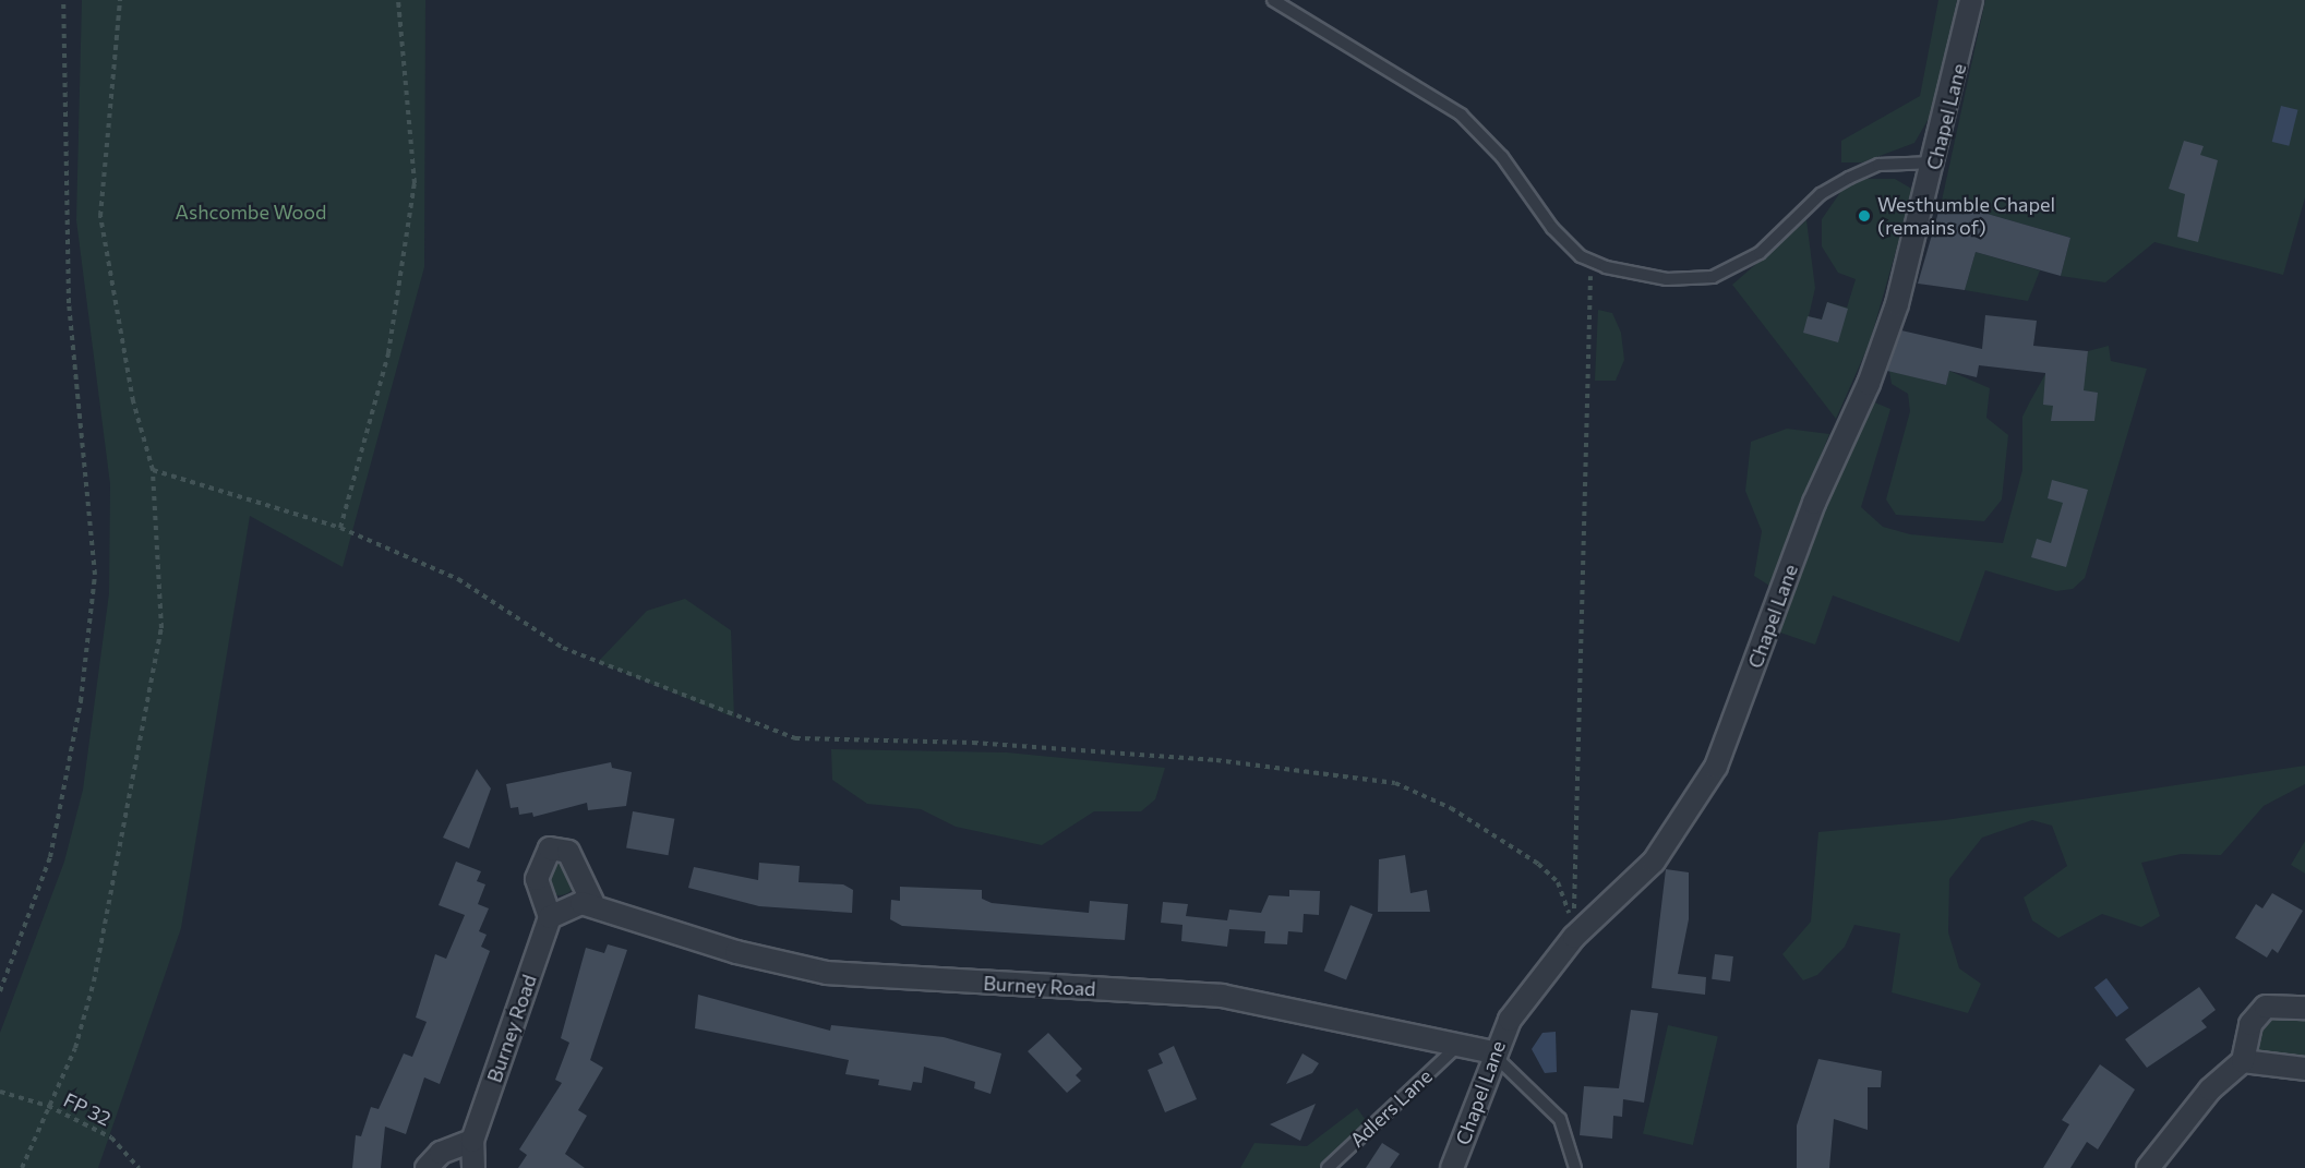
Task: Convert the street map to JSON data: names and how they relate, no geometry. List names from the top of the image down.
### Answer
{
  "streets": {
    "street": ["Chapel Lane", "Burney Road"],
    "lane": ["Adlers Lane"],
    "path": ["FP 32"]
  },
  "crossings": [
    ["Chapel Lane", "Burney Road"],
    ["Burney Road", "Adlers Lane"]
  ],
  "parks": ["Ashcombe Wood"],
  "places": ["Westhumble Chapel (remains of)"]
}
